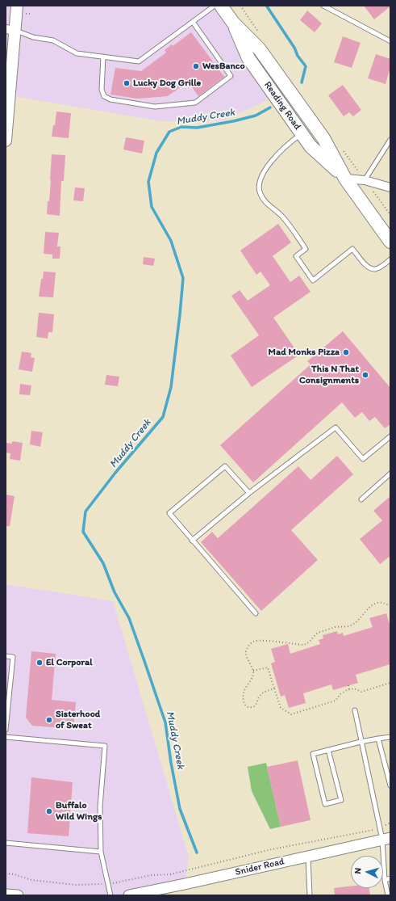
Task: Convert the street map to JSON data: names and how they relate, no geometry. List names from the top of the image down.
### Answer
{
  "streets": {
    "main road": ["Reading Road"],
    "street": ["Snider Road"]
  },
  "water": ["Muddy Creek"],
  "places": [
    "WesBanco",
    "Lucky Dog Grille",
    "Mad Monks Pizza",
    "This N That Consignments",
    "El Corporal",
    "Sisterhood of Sweat",
    "Buffalo Wild Wings"
  ],
  "north": "left"
}
